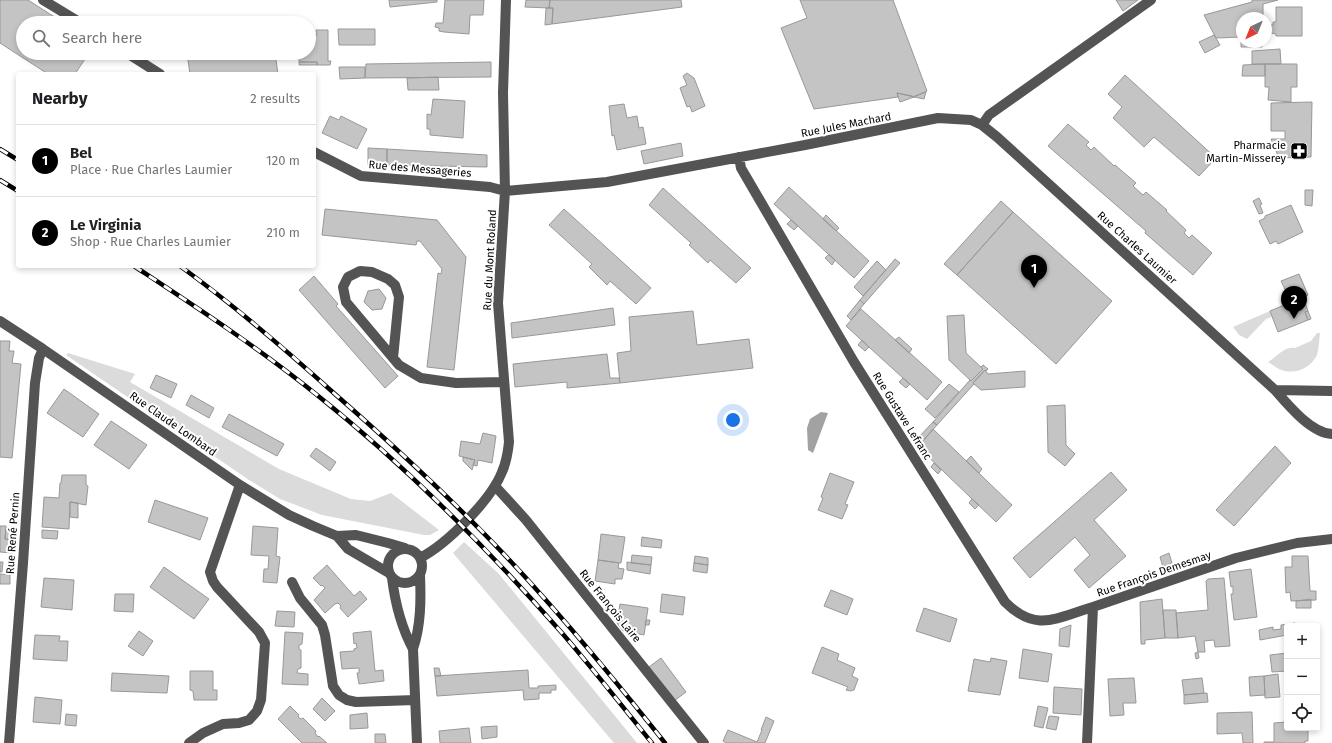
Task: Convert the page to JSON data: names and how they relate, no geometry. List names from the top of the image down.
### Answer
{
  "streets": {
    "street": [
      "Rue Jules Machard",
      "Rue des Messageries",
      "Rue Charles Laumier",
      "Rue du Mont Roland",
      "Rue Gustave Lefranc",
      "Rue Claude Lombard",
      "Rue René Pernin",
      "Rue François Demesmay",
      "Rue François Laire"
    ]
  },
  "crossings": [
    ["Rue Jules Machard", "Rue des Messageries"],
    ["Rue Jules Machard", "Rue Charles Laumier"],
    ["Rue Jules Machard", "Rue du Mont Roland"],
    ["Rue Jules Machard", "Rue Gustave Lefranc"],
    ["Rue des Messageries", "Rue du Mont Roland"],
    ["Rue du Mont Roland", "Rue Claude Lombard"],
    ["Rue du Mont Roland", "Rue François Laire"],
    ["Rue Gustave Lefranc", "Rue François Demesmay"],
    ["Rue Claude Lombard", "Rue René Pernin"]
  ],
  "places": {
    "pharmacy": ["Pharmacie Martin-Misserey"]
  },
  "north": "bottom left",
  "page": {
    "search": "Search here",
    "heading": ["Nearby", "2 results"],
    "list": [
      {
        "mark": "1",
        "name": "Bel",
        "note": "Place · Rue Charles Laumier",
        "value": "120 m"
      },
      {
        "mark": "2",
        "name": "Le Virginia",
        "note": "Shop · Rue Charles Laumier",
        "value": "210 m"
      }
    ],
    "pins": ["1", "2"],
    "map_buttons": ["+", "−"]
  }
}
